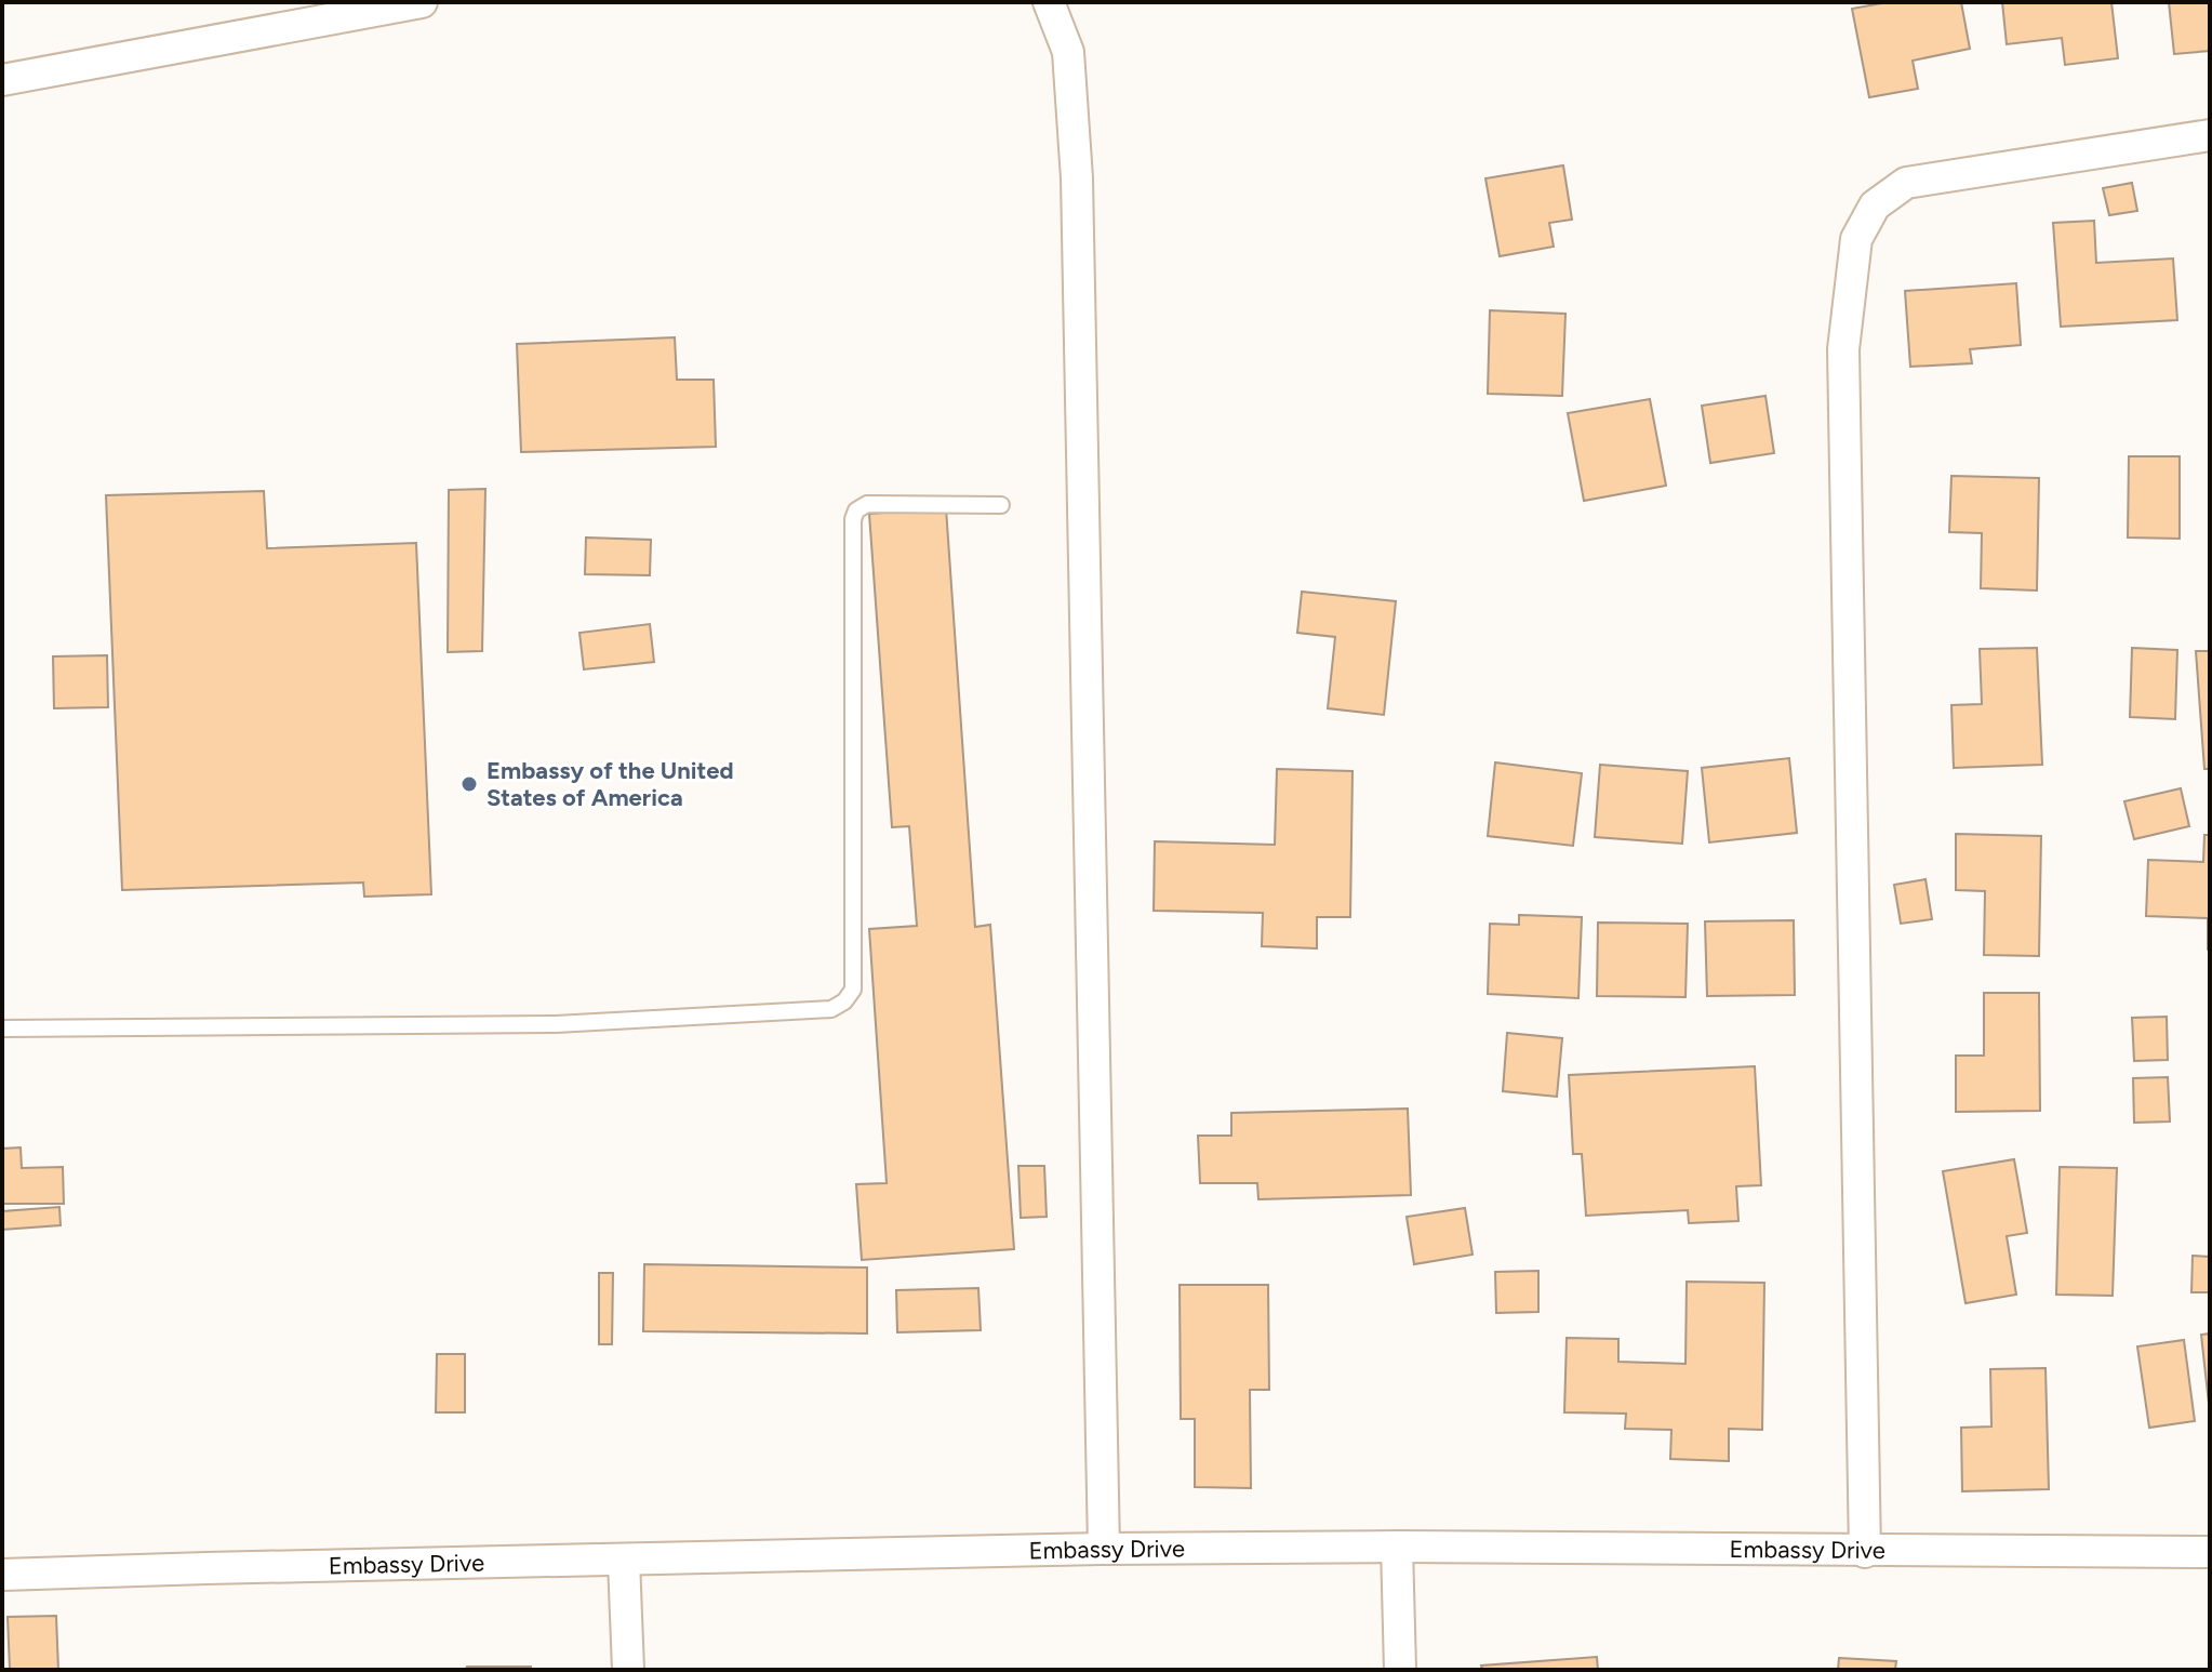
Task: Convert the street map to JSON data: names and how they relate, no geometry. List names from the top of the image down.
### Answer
{
  "streets": {
    "street": ["Embassy Drive"]
  },
  "places": ["Embassy of the United States of America"]
}
